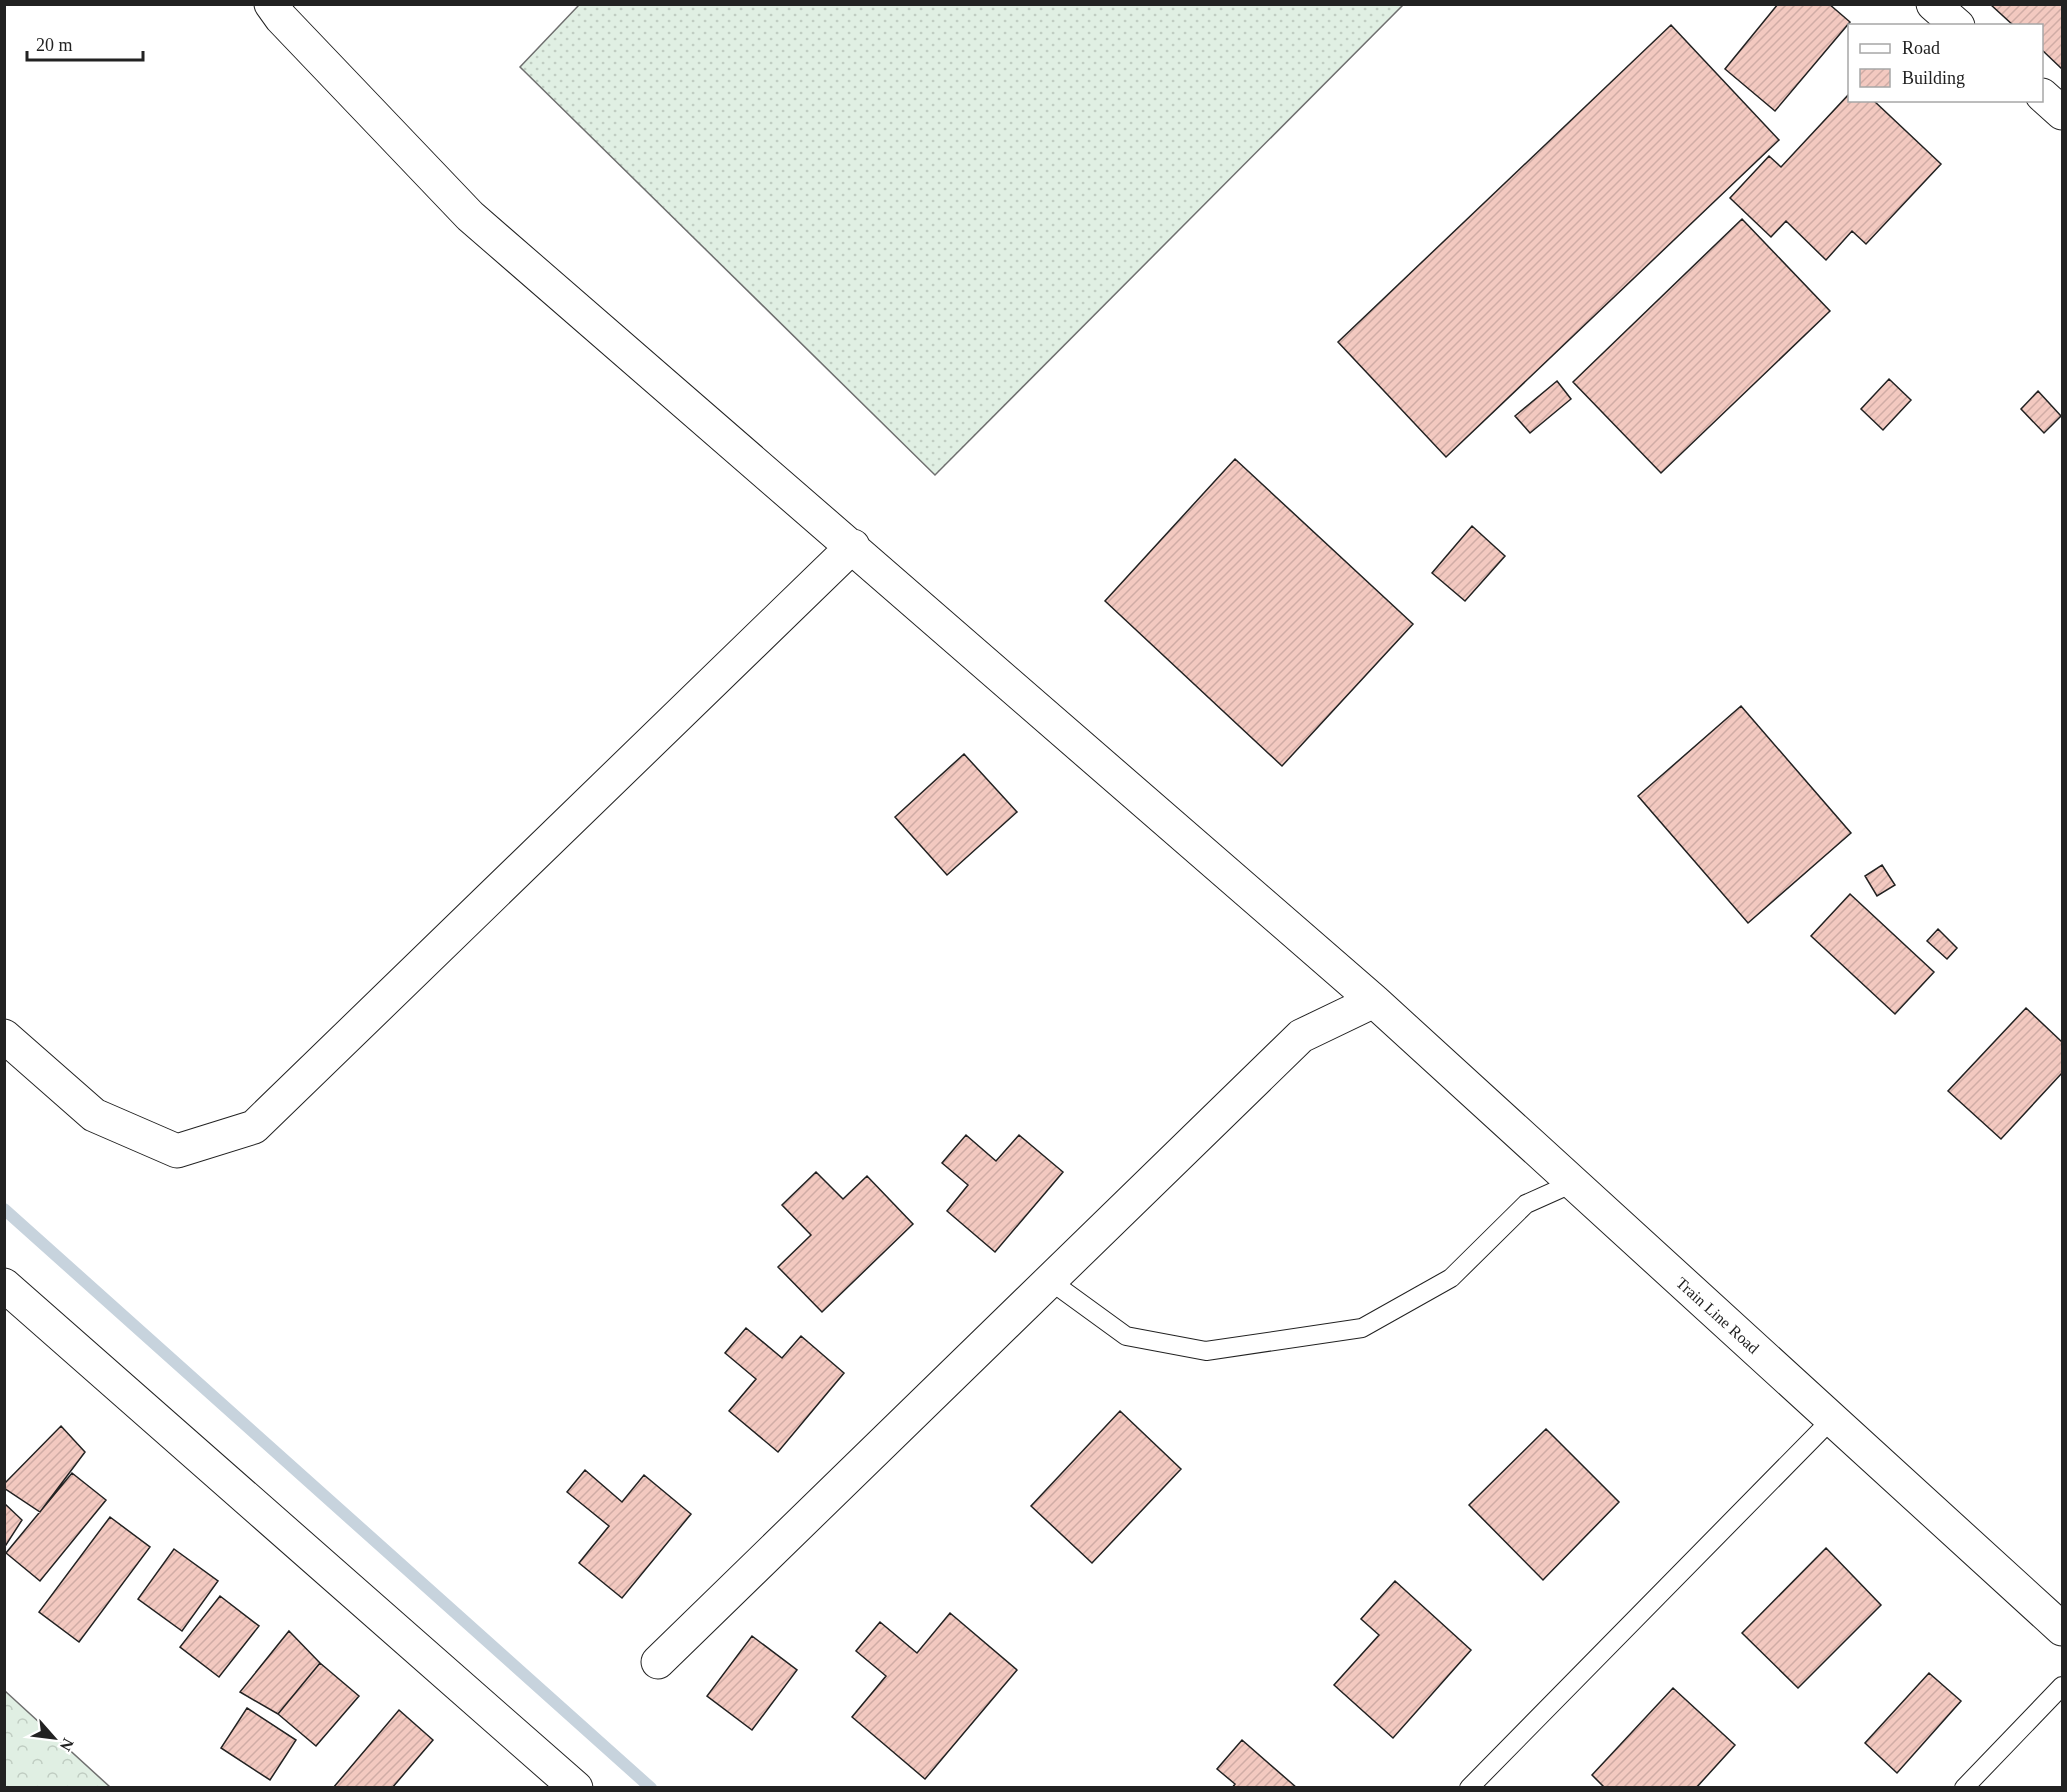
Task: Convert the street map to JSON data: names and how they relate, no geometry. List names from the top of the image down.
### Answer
{
  "streets": {
    "street": ["Train Line Road"]
  },
  "legend": ["Road", "Building"],
  "scale_bar": "20 m",
  "north": "bottom right"
}
